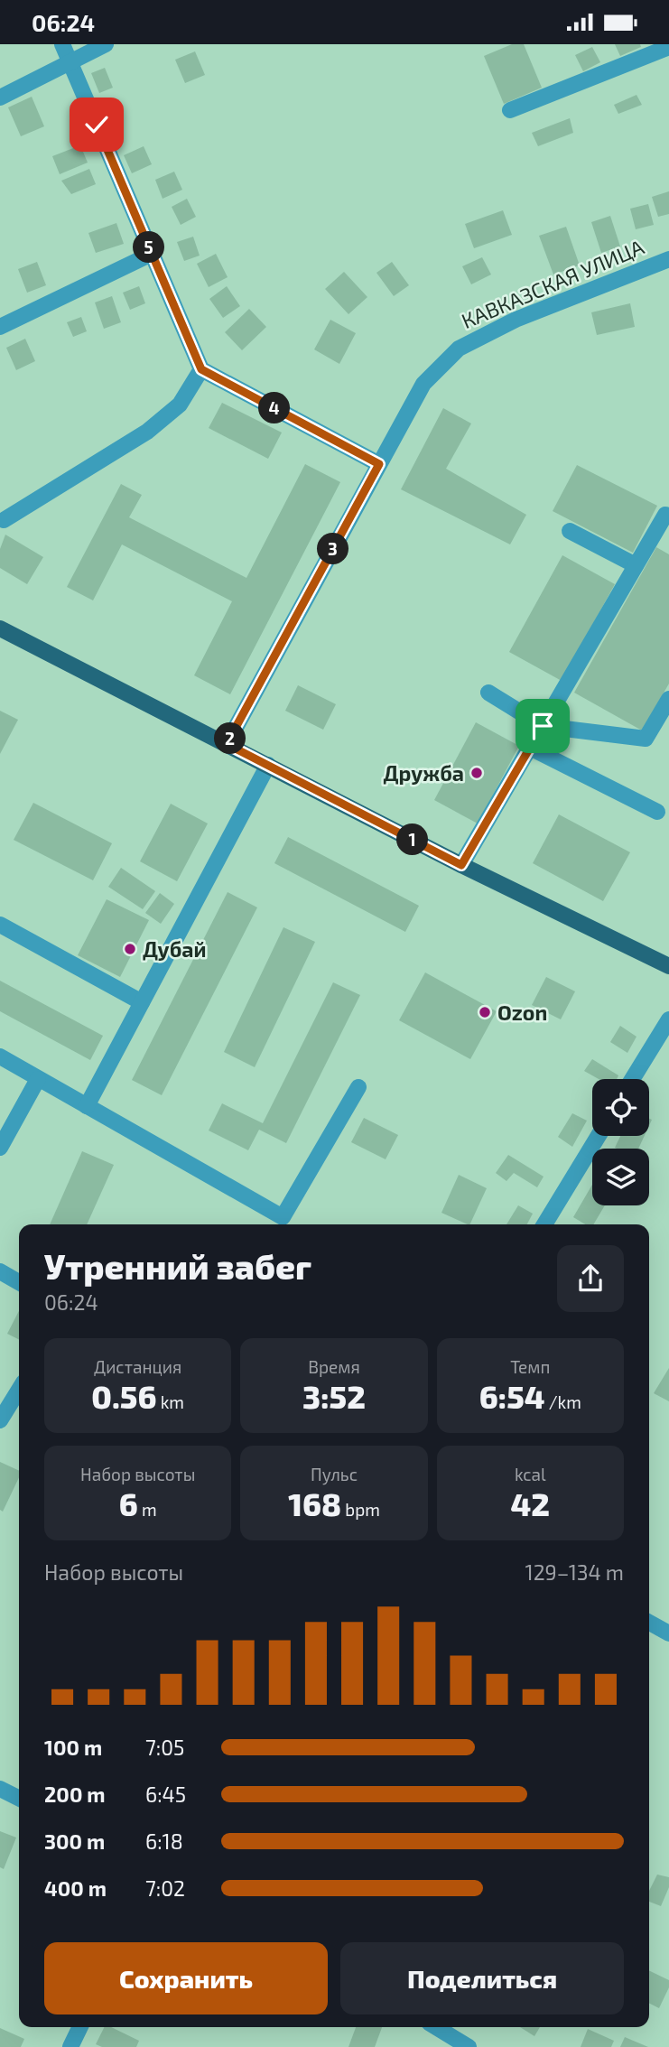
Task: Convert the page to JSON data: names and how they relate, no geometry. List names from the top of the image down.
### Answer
{
  "streets": {
    "street": ["КАВКАЗСКАЯ УЛИЦА"]
  },
  "places": ["Дружба", "Дубай", "Ozon"],
  "page": {
    "status": "06:24",
    "pins": [
      "5",
      "4",
      "3",
      "2",
      "1"
    ],
    "heading": ["Утренний забег", "06:24"],
    "stats": [
      ["Дистанция", "0.56 km"],
      ["Время", "3:52"],
      ["Темп", "6:54 /km"],
      ["Набор высоты", "6 m"],
      ["Пульс", "168 bpm"],
      ["kcal", "42"]
    ],
    "chart": ["Набор высоты", "129–134 m"],
    "list": [
      {
        "name": "100 m",
        "note": "7:05"
      },
      {
        "name": "200 m",
        "note": "6:45"
      },
      {
        "name": "300 m",
        "note": "6:18"
      },
      {
        "name": "400 m",
        "note": "7:02"
      }
    ],
    "buttons": ["Сохранить", "Поделиться"]
  }
}
